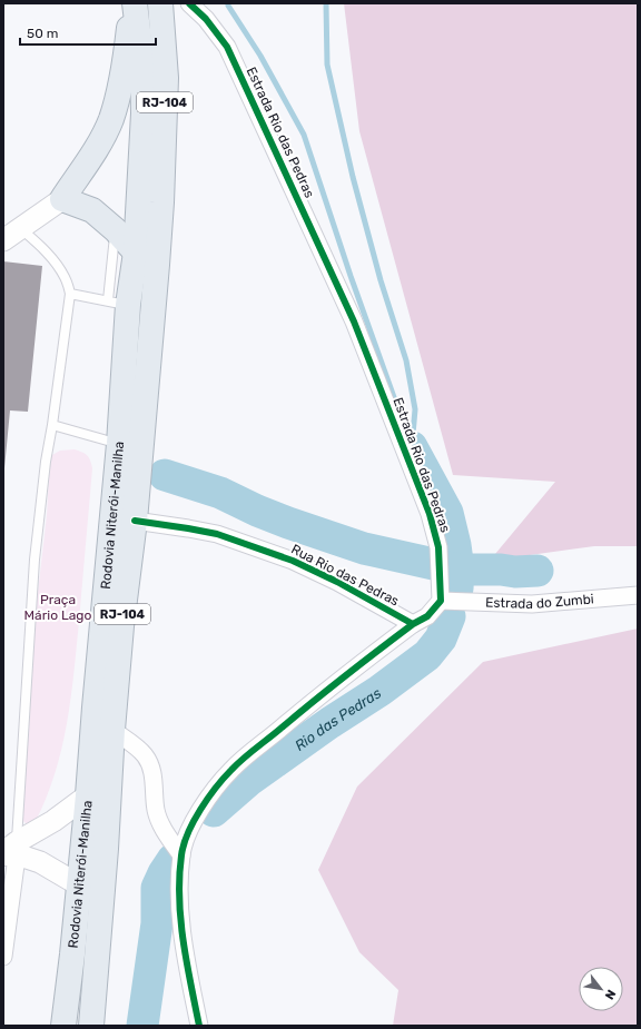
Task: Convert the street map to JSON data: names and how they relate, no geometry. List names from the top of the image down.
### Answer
{
  "streets": {
    "highway": ["RJ-104", "Rodovia Niterói-Manilha"],
    "street": ["Estrada Rio das Pedras", "Rua Rio das Pedras", "Estrada do Zumbi"]
  },
  "crossings": [
    ["Estrada Rio das Pedras", "Estrada do Zumbi"],
    ["Rodovia Niterói-Manilha", "Rua Rio das Pedras"]
  ],
  "water": ["Rio das Pedras"],
  "parks": ["Praça Mário Lago"],
  "scale_bar": "50 m",
  "north": "bottom right"
}
